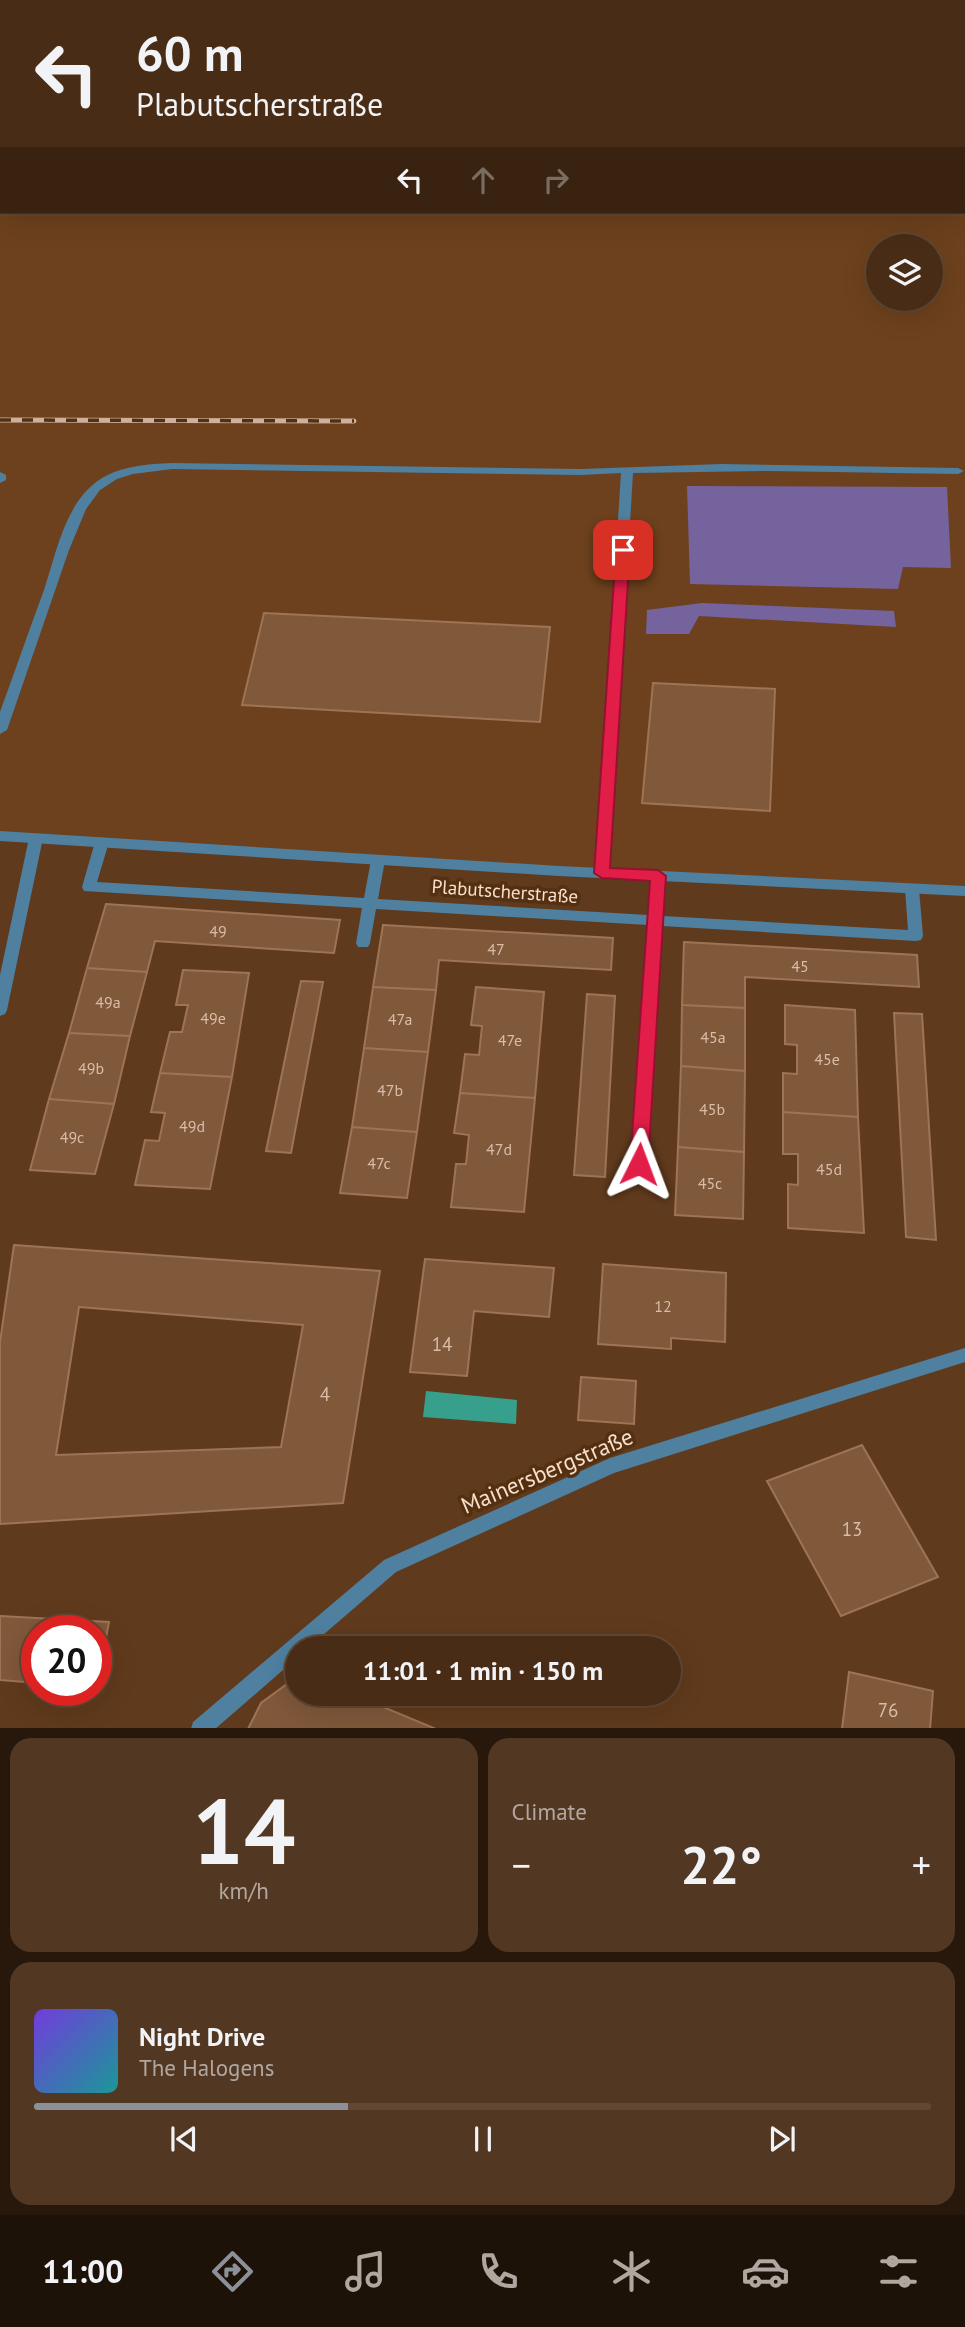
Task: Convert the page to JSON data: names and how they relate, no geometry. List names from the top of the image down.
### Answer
{
  "streets": {
    "street": ["Plabutscherstraße", "Mainersbergstraße"]
  },
  "house_numbers": [
    "49",
    "47",
    "45",
    "49a",
    "49e",
    "47a",
    "45a",
    "47e",
    "45e",
    "49b",
    "47b",
    "45b",
    "49d",
    "49c",
    "47d",
    "47c",
    "45d",
    "45c",
    "12",
    "14",
    "4",
    "13",
    "76"
  ],
  "page": {
    "turn": ["60 m", "Plabutscherstraße"],
    "limit": "20",
    "trip": "11:01 · 1 min · 150 m",
    "tile": [
      ["14", "km/h"],
      "Climate"
    ],
    "heat": ["−", "22°", "+"],
    "song": ["Night Drive", "The Halogens"],
    "tabs": "11:00"
  }
}
